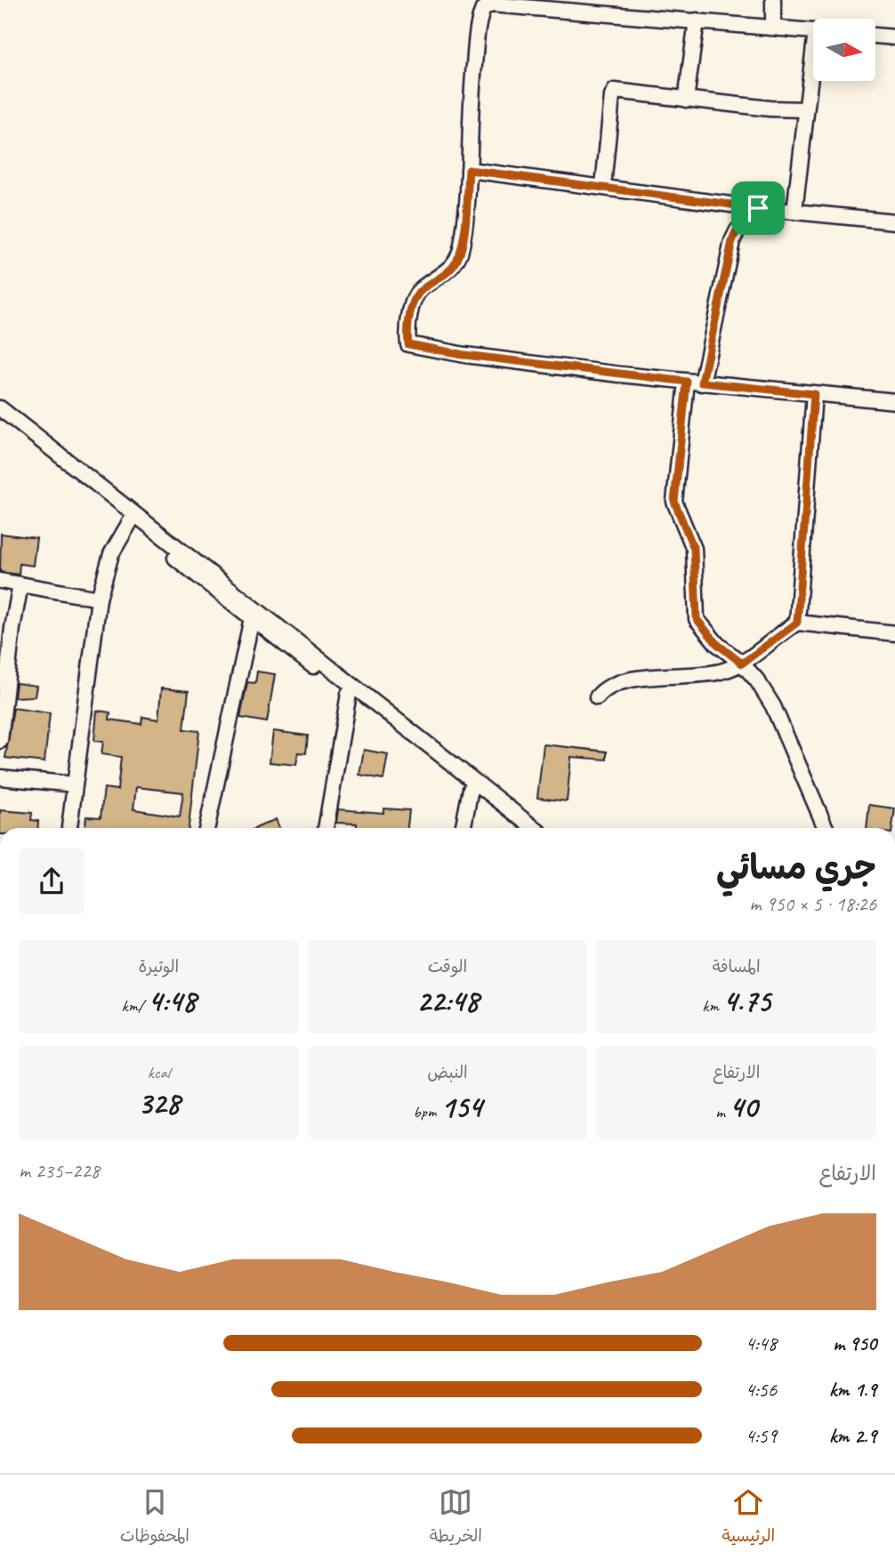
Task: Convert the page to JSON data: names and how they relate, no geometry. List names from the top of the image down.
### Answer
{
  "north": "right",
  "page": {
    "heading": ["جري مسائي", "18:26 · 5 × 950 m"],
    "stats": [
      ["المسافة", "4.75 km"],
      ["الوقت", "22:48"],
      ["الوتيرة", "4:48 /km"],
      ["الارتفاع", "40 m"],
      ["النبض", "154 bpm"],
      ["kcal", "328"]
    ],
    "chart": ["الارتفاع", "228–235 m"],
    "list": [
      {
        "name": "950 m",
        "note": "4:48"
      },
      {
        "name": "1.9 km",
        "note": "4:56"
      },
      {
        "name": "2.9 km",
        "note": "4:59"
      }
    ],
    "tabs": ["الرئيسية", "الخريطة", "المحفوظات"]
  }
}
